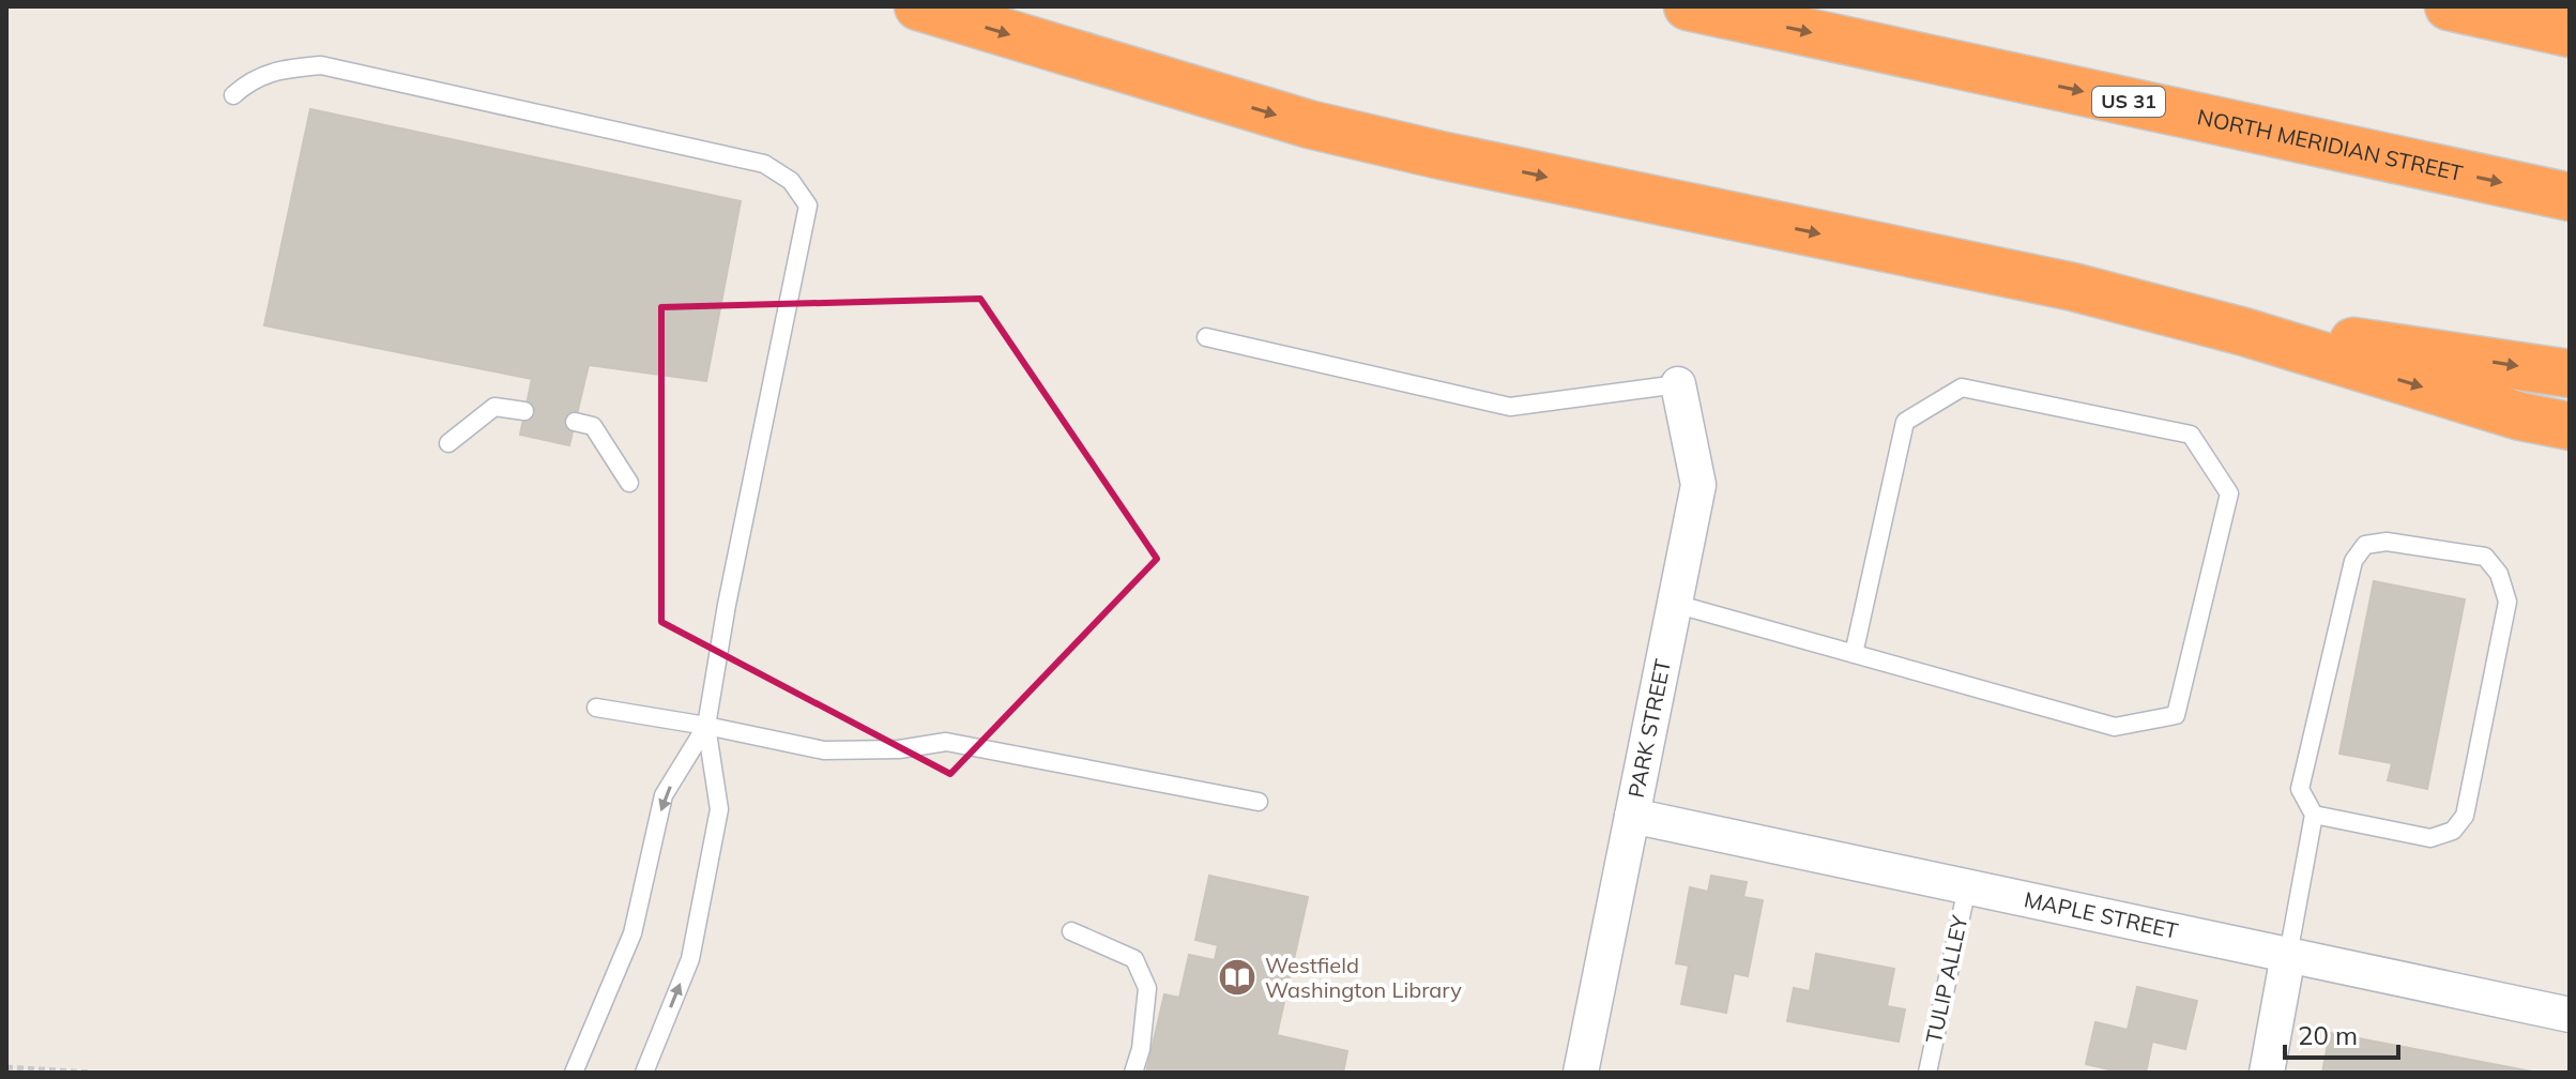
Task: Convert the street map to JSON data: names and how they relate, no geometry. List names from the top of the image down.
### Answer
{
  "streets": {
    "highway": ["US 31", "NORTH MERIDIAN STREET"],
    "street": ["PARK STREET", "MAPLE STREET"],
    "lane": ["TULIP ALLEY"]
  },
  "crossings": [
    ["PARK STREET", "MAPLE STREET"],
    ["MAPLE STREET", "TULIP ALLEY"]
  ],
  "places": {
    "library": ["Westfield Washington Library"]
  },
  "scale_bar": "20 m"
}
